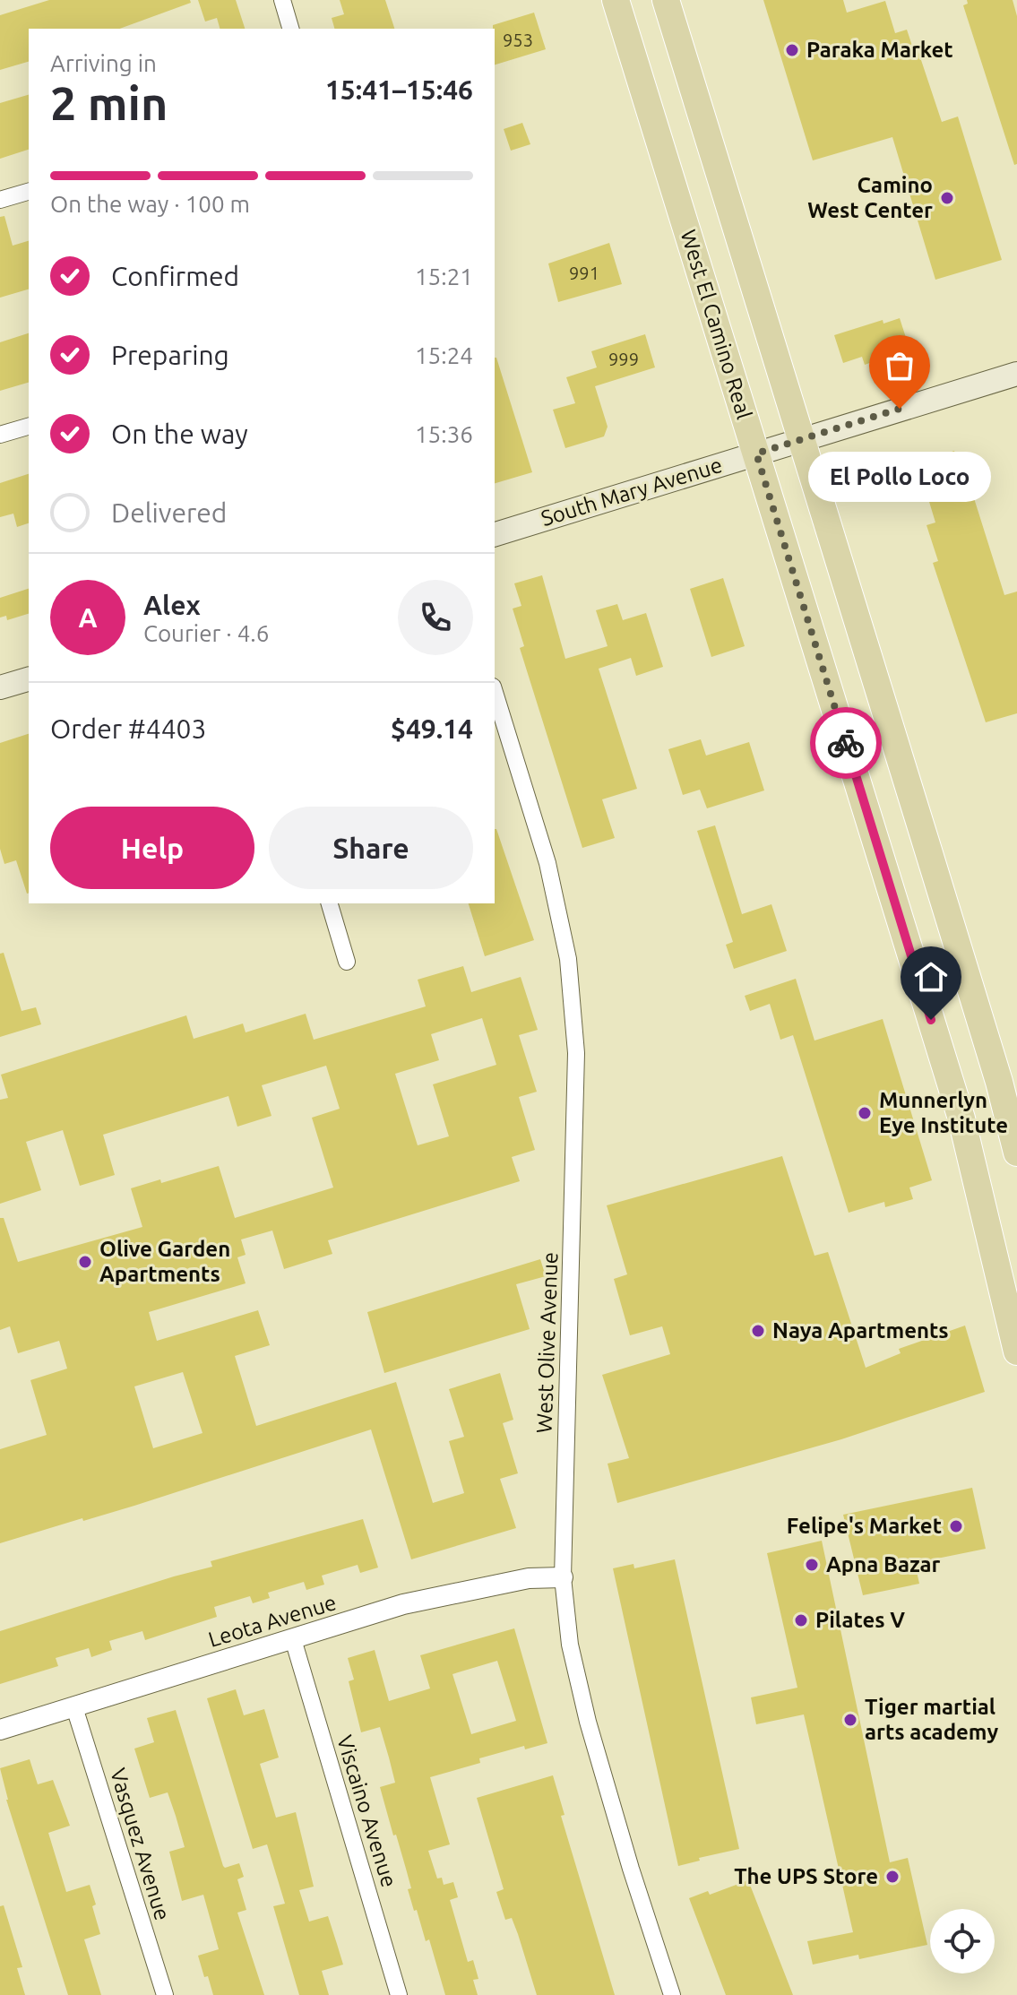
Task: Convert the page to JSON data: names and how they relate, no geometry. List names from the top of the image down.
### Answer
{
  "streets": {
    "main road": ["West El Camino Real", "South Mary Avenue"],
    "street": [
      "West Olive Avenue",
      "Leota Avenue",
      "Viscaino Avenue",
      "Vasquez Avenue"
    ]
  },
  "crossings": [
    ["West El Camino Real", "South Mary Avenue"],
    ["West Olive Avenue", "Leota Avenue"],
    ["Leota Avenue", "Viscaino Avenue"],
    ["Leota Avenue", "Vasquez Avenue"]
  ],
  "places": [
    "Paraka Market",
    "Camino West Center",
    "El Pollo Loco",
    "Munnerlyn Eye Institute",
    "Olive Garden Apartments",
    "Naya Apartments",
    "Felipe's Market",
    "Apna Bazar",
    "Pilates V",
    "Tiger martial arts academy",
    "The UPS Store"
  ],
  "house_numbers": ["953", "991", "999"],
  "page": {
    "heading": ["2 min", "Arriving in", "15:41–15:46"],
    "panel": [
      "Alex",
      "Courier · 4.6",
      "Order #4403",
      "$49.14"
    ],
    "bar": "On the way · 100 m",
    "list": [
      ["Confirmed", "15:21"],
      ["Preparing", "15:24"],
      ["On the way", "15:36"],
      "Delivered"
    ],
    "bubble": "El Pollo Loco",
    "round": "A",
    "buttons": ["Help", "Share"]
  }
}
